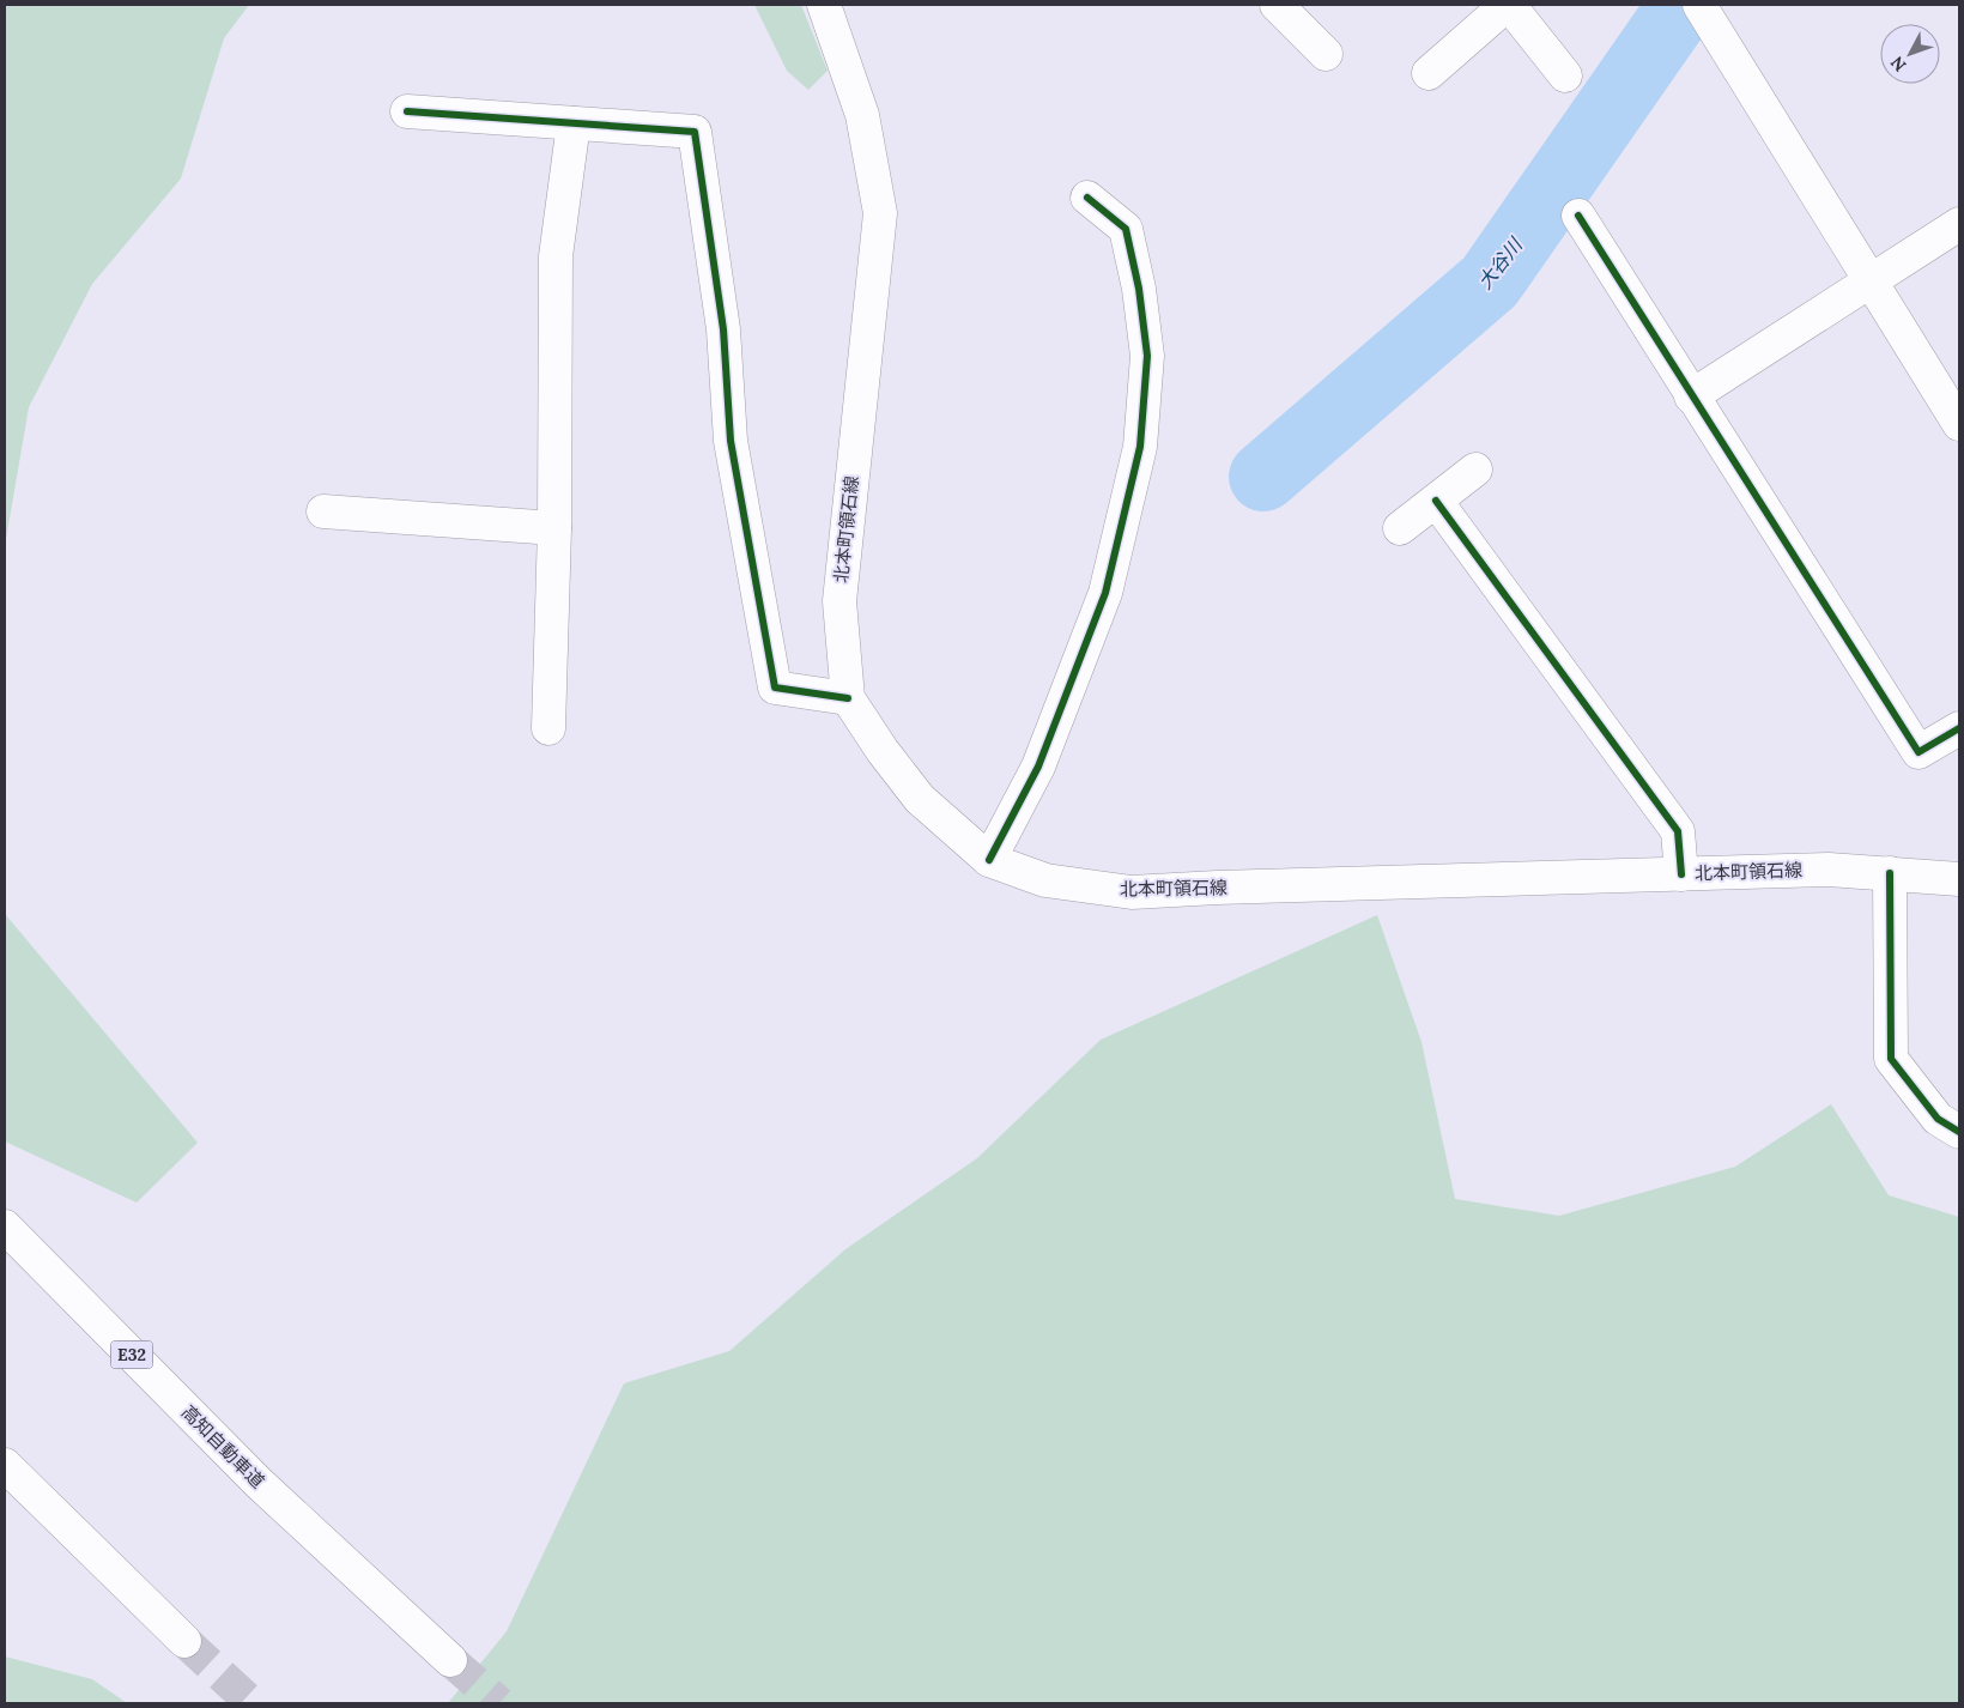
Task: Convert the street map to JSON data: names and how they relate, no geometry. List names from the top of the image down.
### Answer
{
  "streets": {
    "main road": ["北本町領石線", "E32", "高知自動車道"]
  },
  "water": ["大谷川"],
  "north": "bottom left"
}
